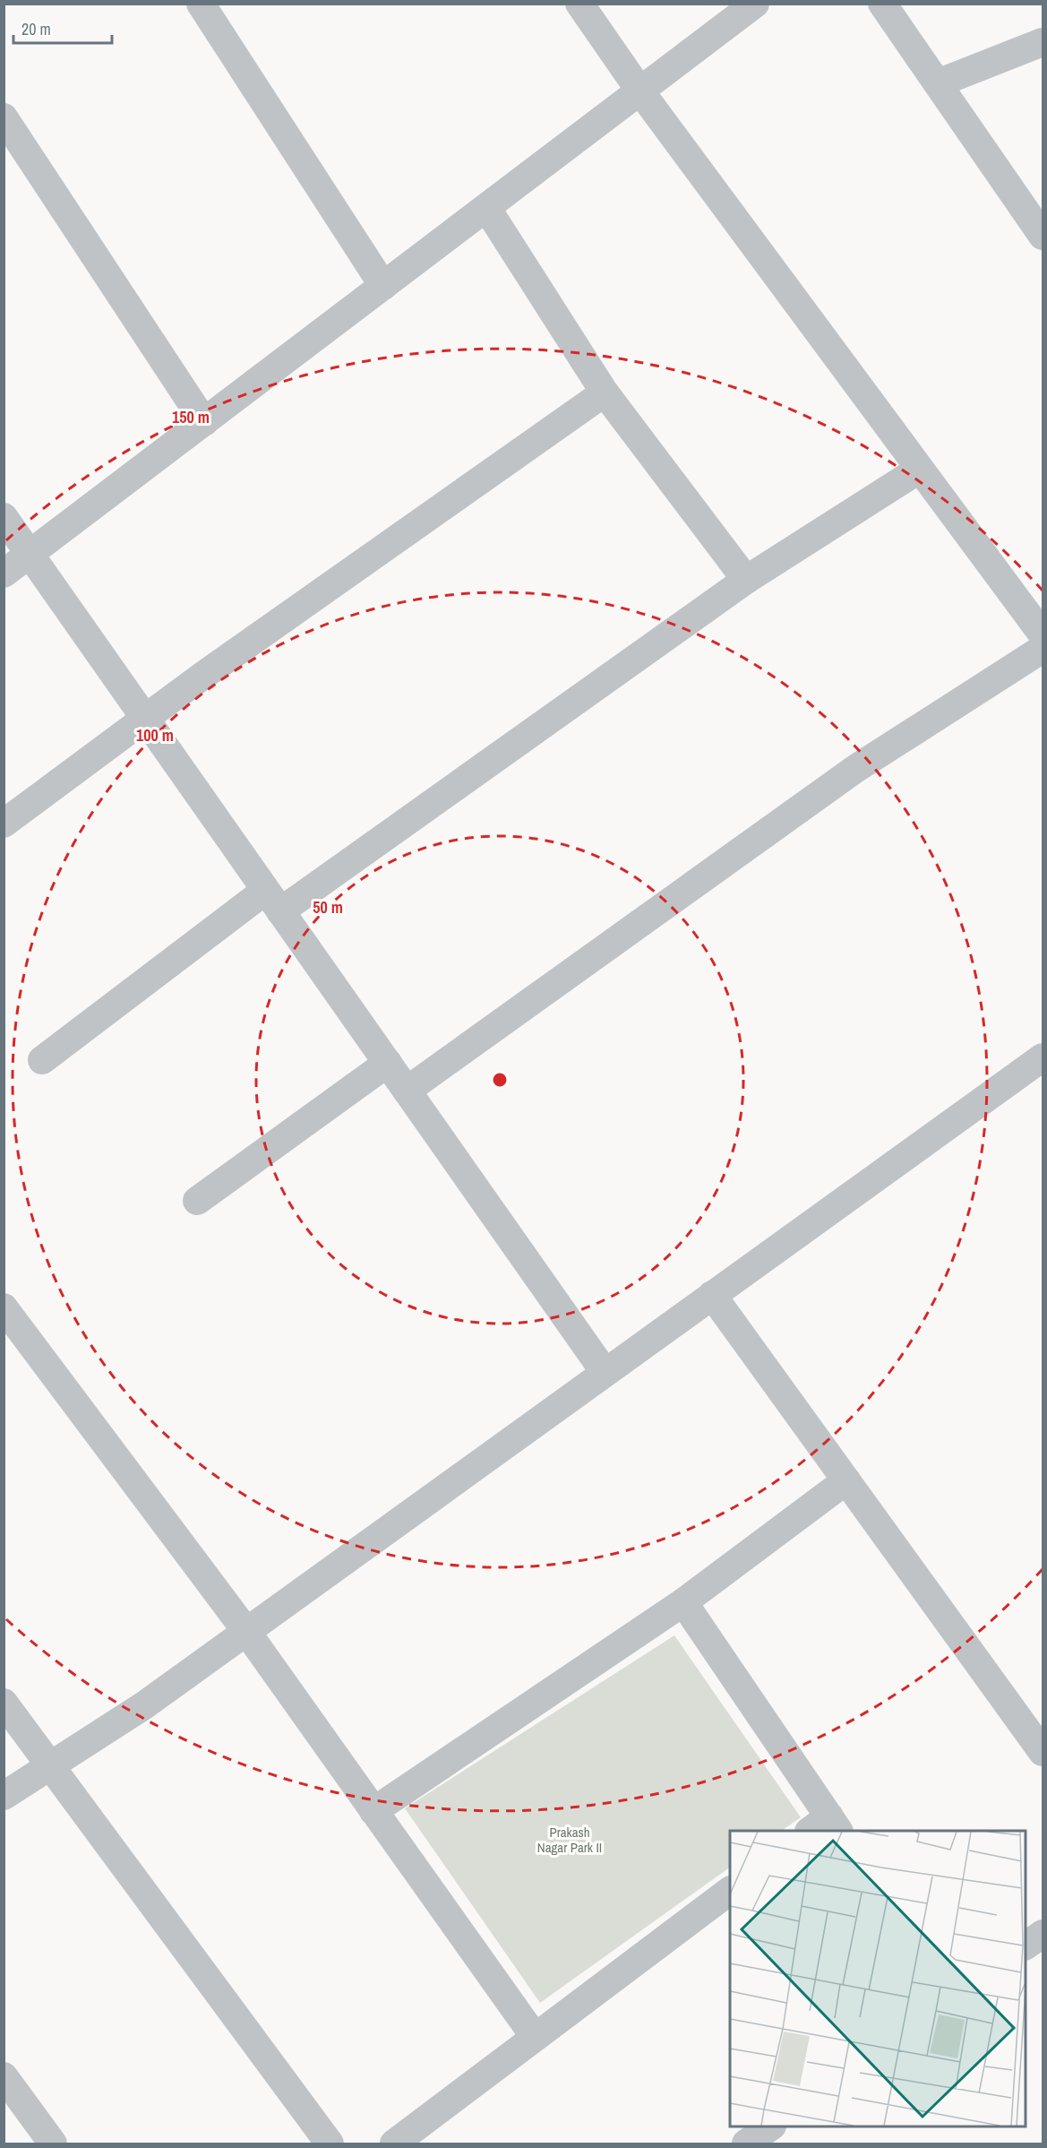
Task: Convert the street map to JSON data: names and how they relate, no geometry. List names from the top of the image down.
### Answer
{
  "parks": ["Prakash Nagar Park II"],
  "scale_bar": "20 m",
  "rings": ["150 m", "100 m", "50 m"]
}
